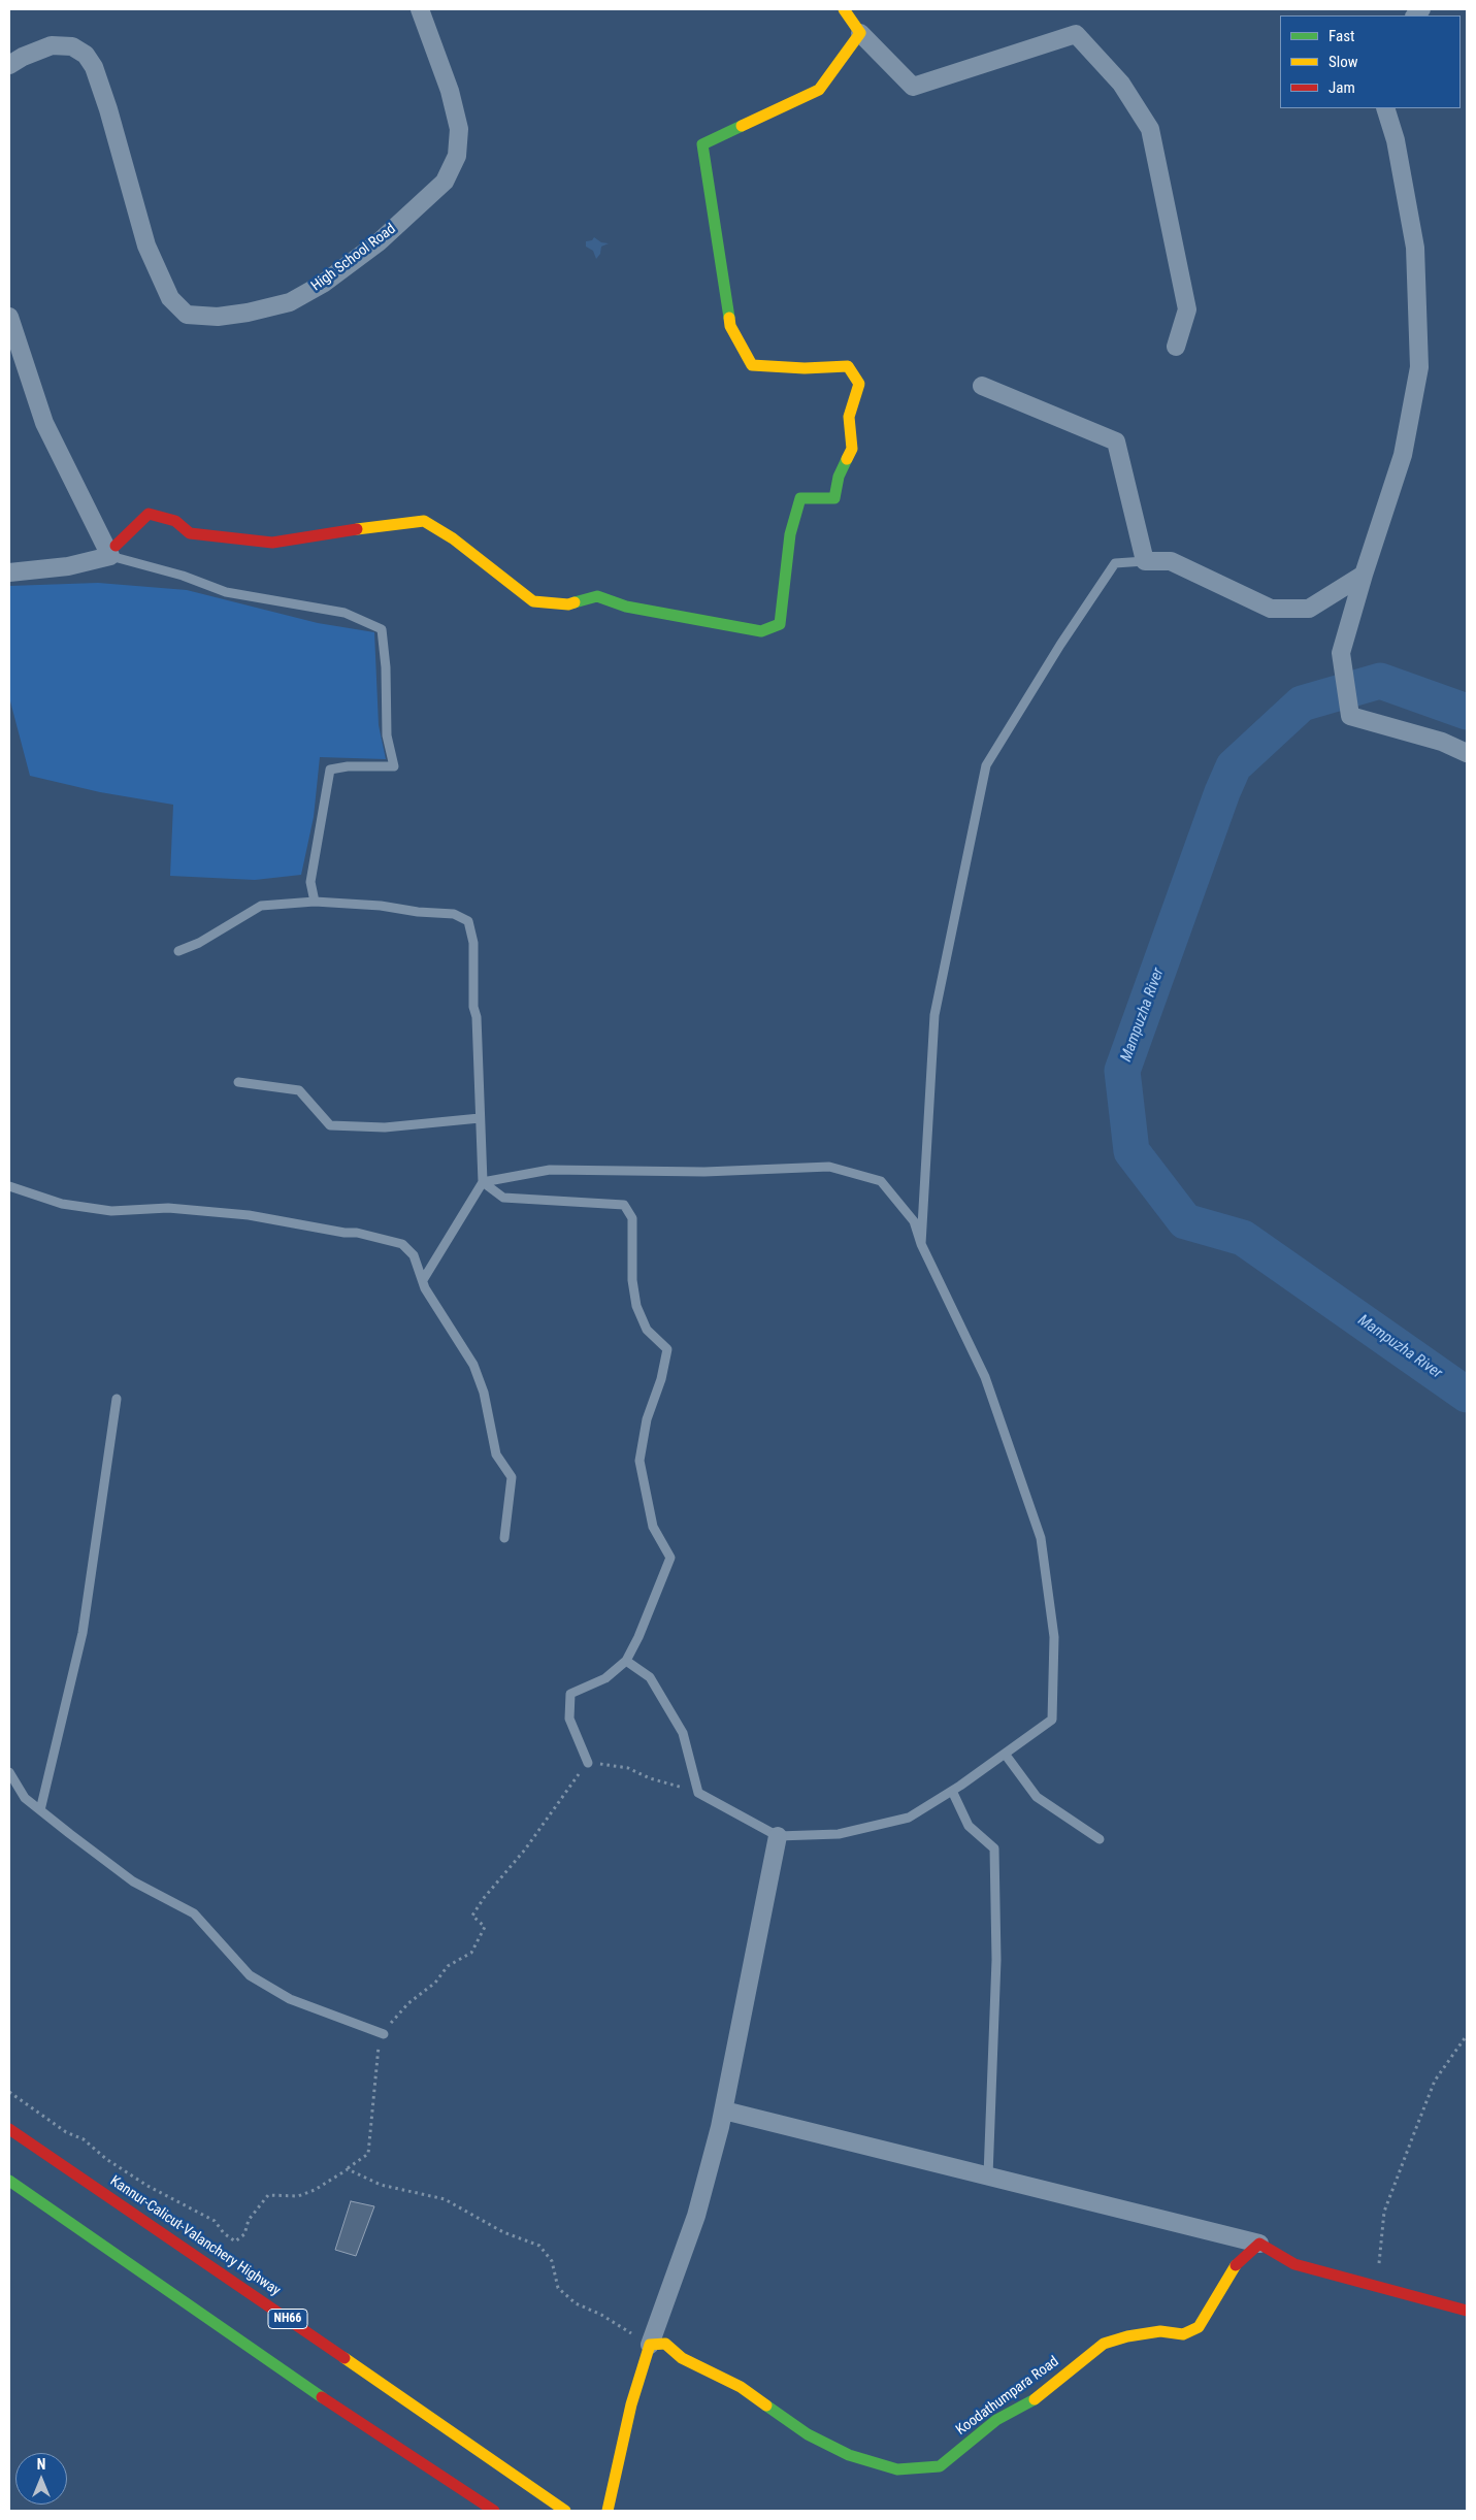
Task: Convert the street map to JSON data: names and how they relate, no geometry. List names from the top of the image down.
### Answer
{
  "streets": {
    "main road": ["Kannur-Calicut-Valanchery Highway", "NH66", "Koodathumpara Road"],
    "street": ["High School Road"]
  },
  "water": ["Mampuzha River"],
  "legend": ["Fast", "Slow", "Jam"],
  "north": "top"
}
